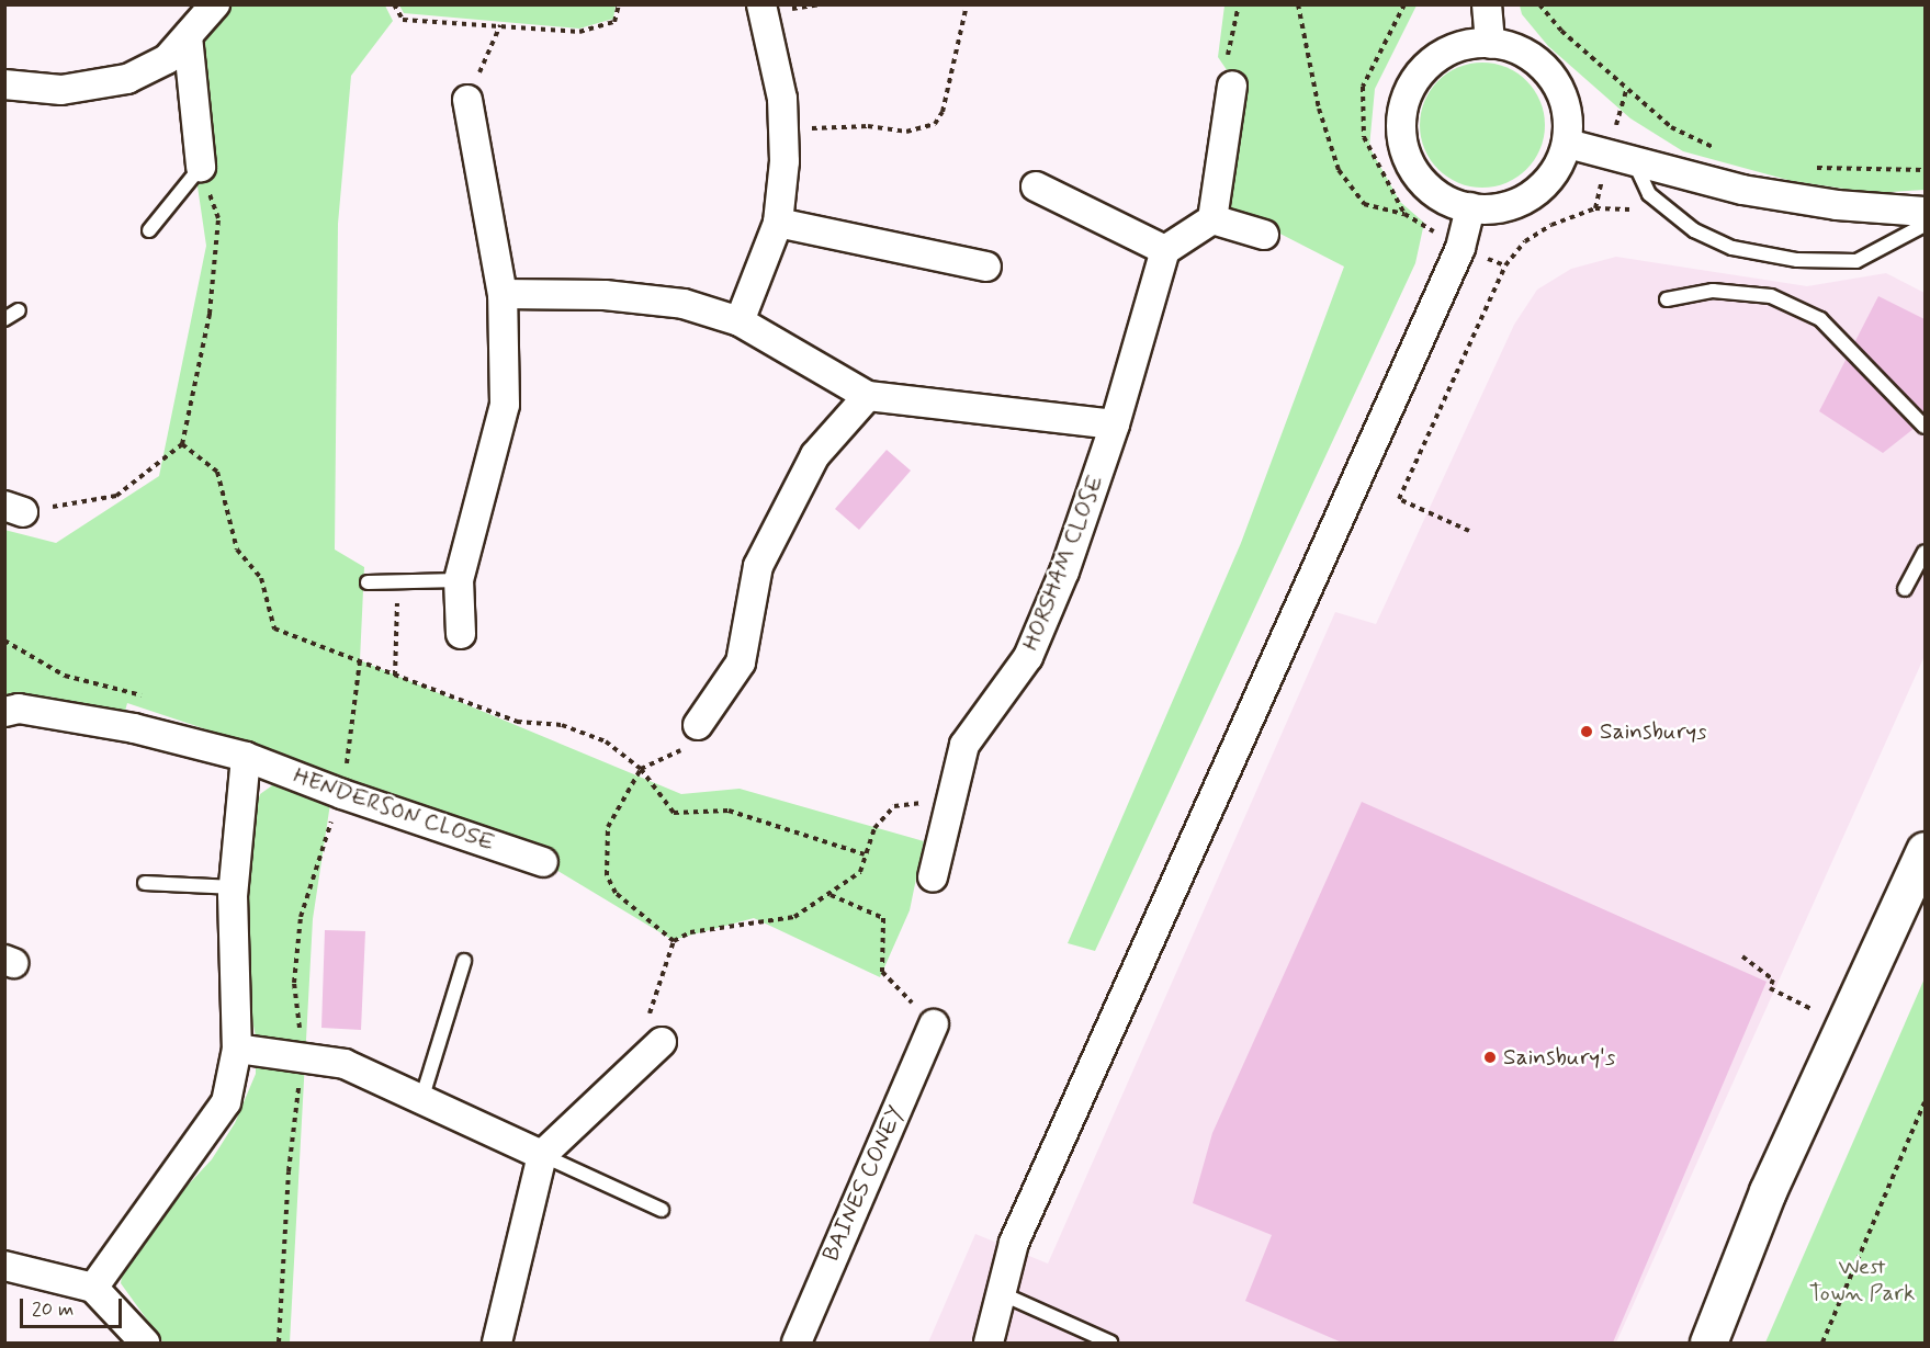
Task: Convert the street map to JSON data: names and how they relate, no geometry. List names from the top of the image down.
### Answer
{
  "streets": {
    "street": ["HORSHAM CLOSE", "HENDERSON CLOSE", "BAINES CONEY"]
  },
  "parks": ["West Town Park"],
  "places": ["Sainsburys", "Sainsbury's"],
  "scale_bar": "20 m"
}
